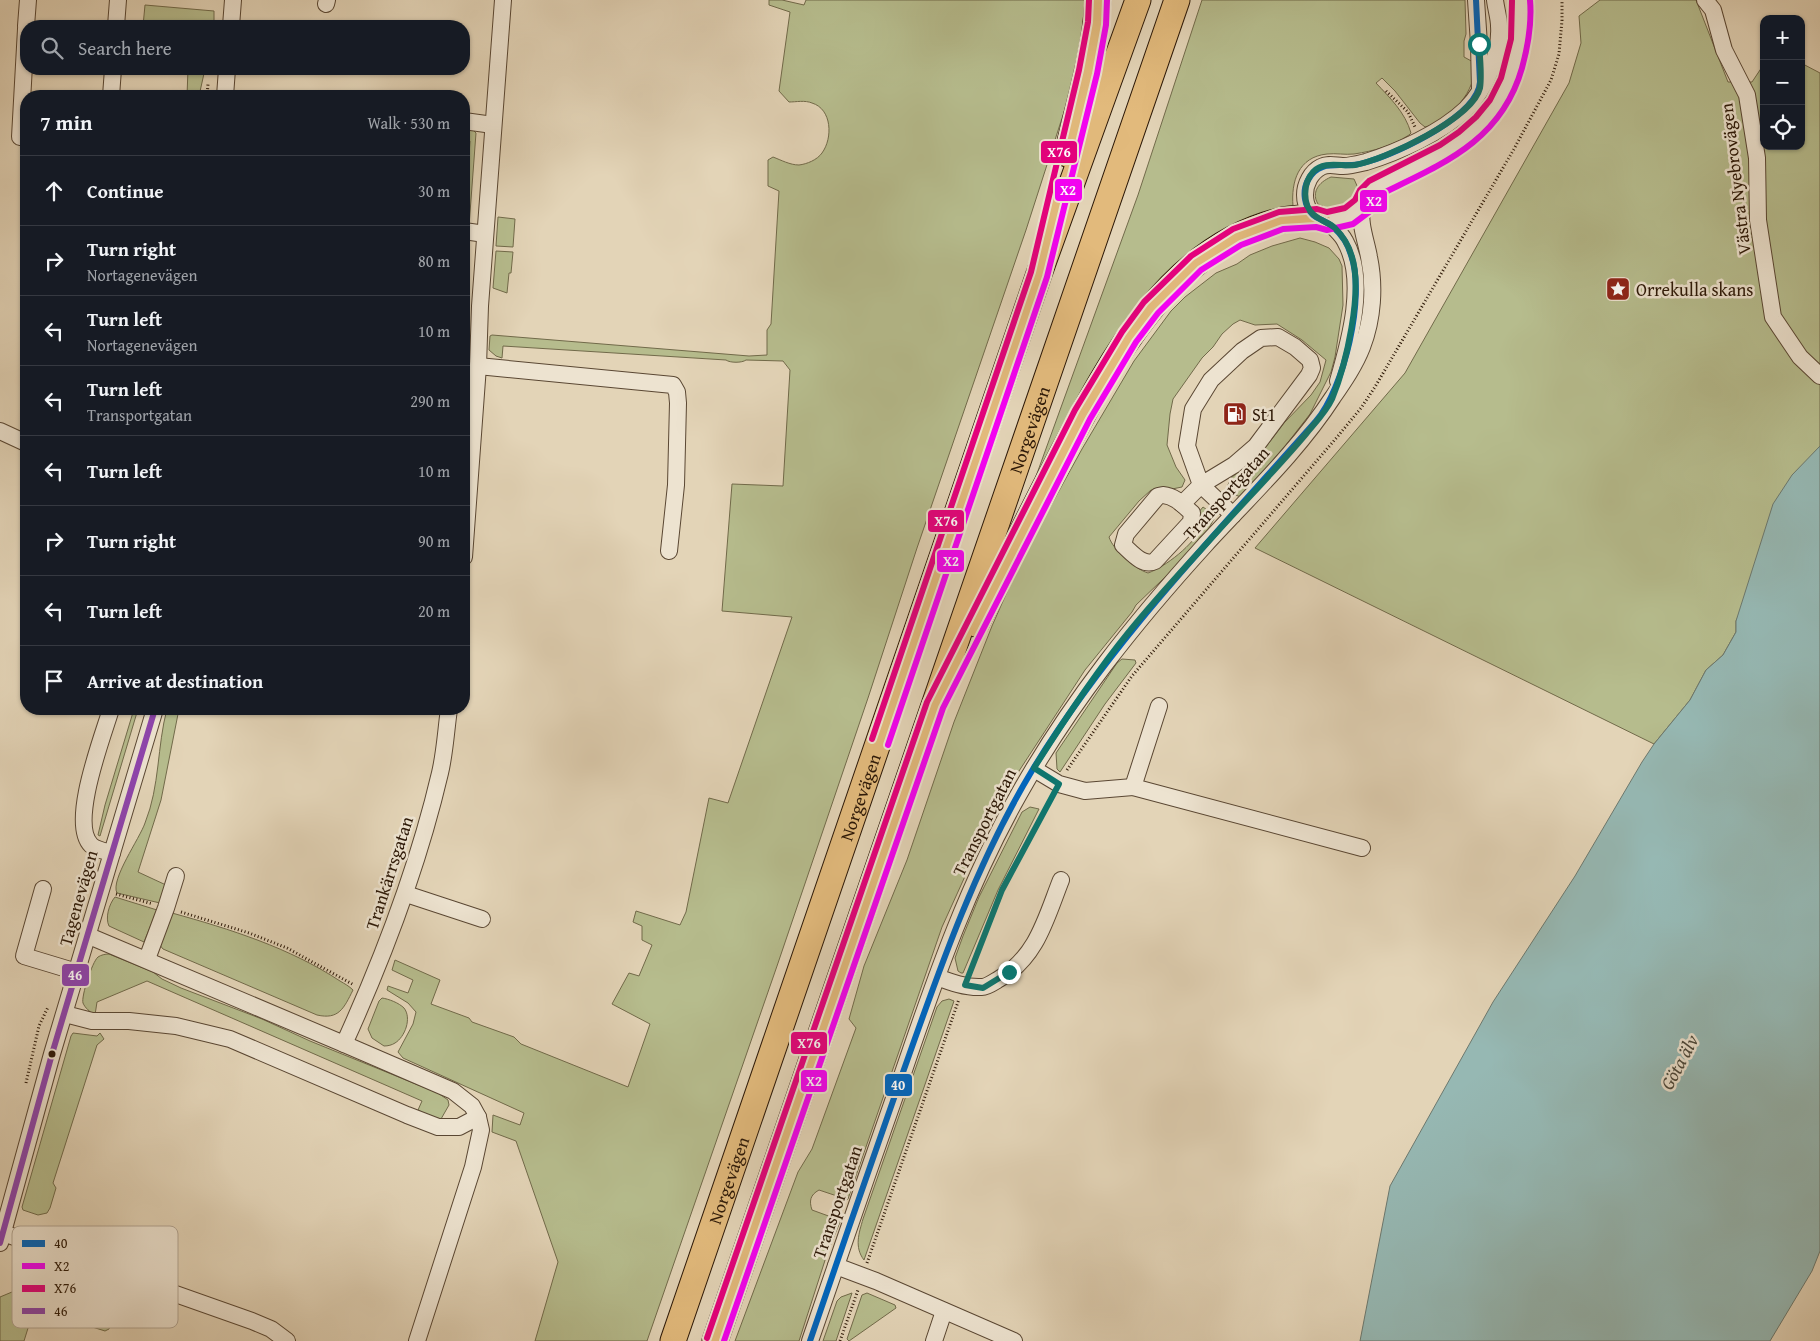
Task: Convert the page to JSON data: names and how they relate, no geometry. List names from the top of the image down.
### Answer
{
  "streets": {
    "highway": ["Norgevägen"],
    "street": [
      "Västra Nyebrovägen",
      "Transportgatan",
      "Trankärrsgatan",
      "Tagenevägen"
    ]
  },
  "water": ["Göta älv"],
  "places": {
    "place": ["Orrekulla skans"],
    "fuel station": ["St1"]
  },
  "lines": [
    "transit line 40",
    "transit line X2",
    "transit line X76",
    "transit line 46"
  ],
  "legend": [
    "40",
    "X2",
    "X76",
    "46"
  ],
  "page": {
    "map_buttons": ["+", "−"],
    "search": "Search here",
    "heading": ["7 min", "Walk · 530 m"],
    "list": [
      ["Continue", "30 m"],
      ["Turn right", "Nortagenevägen", "80 m"],
      ["Turn left", "Nortagenevägen", "10 m"],
      ["Turn left", "Transportgatan", "290 m"],
      ["Turn left", "10 m"],
      ["Turn right", "90 m"],
      ["Turn left", "20 m"],
      "Arrive at destination"
    ]
  }
}
